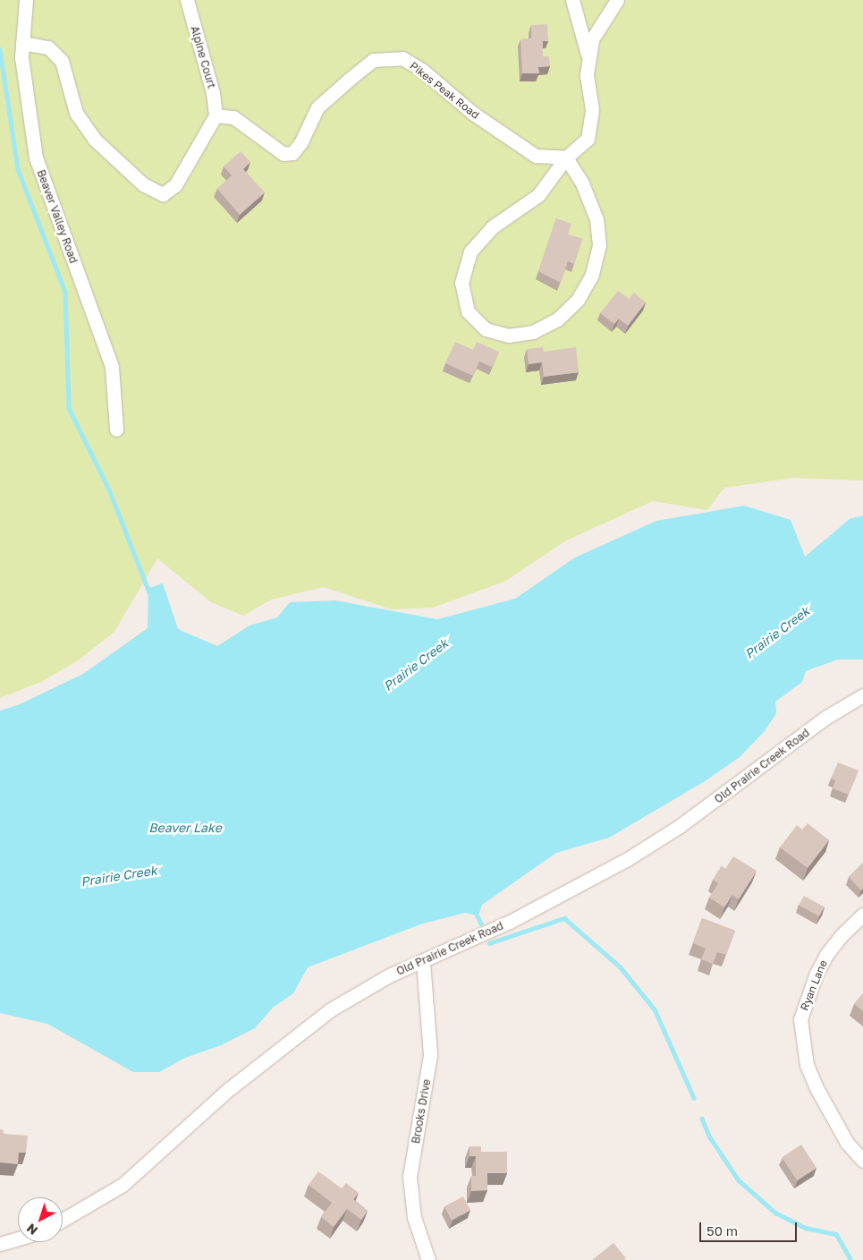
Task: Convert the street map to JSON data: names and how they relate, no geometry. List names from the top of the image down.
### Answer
{
  "streets": {
    "street": [
      "Alpine Court",
      "Pikes Peak Road",
      "Beaver Valley Road",
      "Old Prairie Creek Road",
      "Ryan Lane",
      "Brooks Drive"
    ]
  },
  "crossings": [
    ["Alpine Court", "Pikes Peak Road"],
    ["Old Prairie Creek Road", "Brooks Drive"]
  ],
  "water": ["Prairie Creek", "Beaver Lake"],
  "scale_bar": "50 m",
  "north": "bottom left"
}
